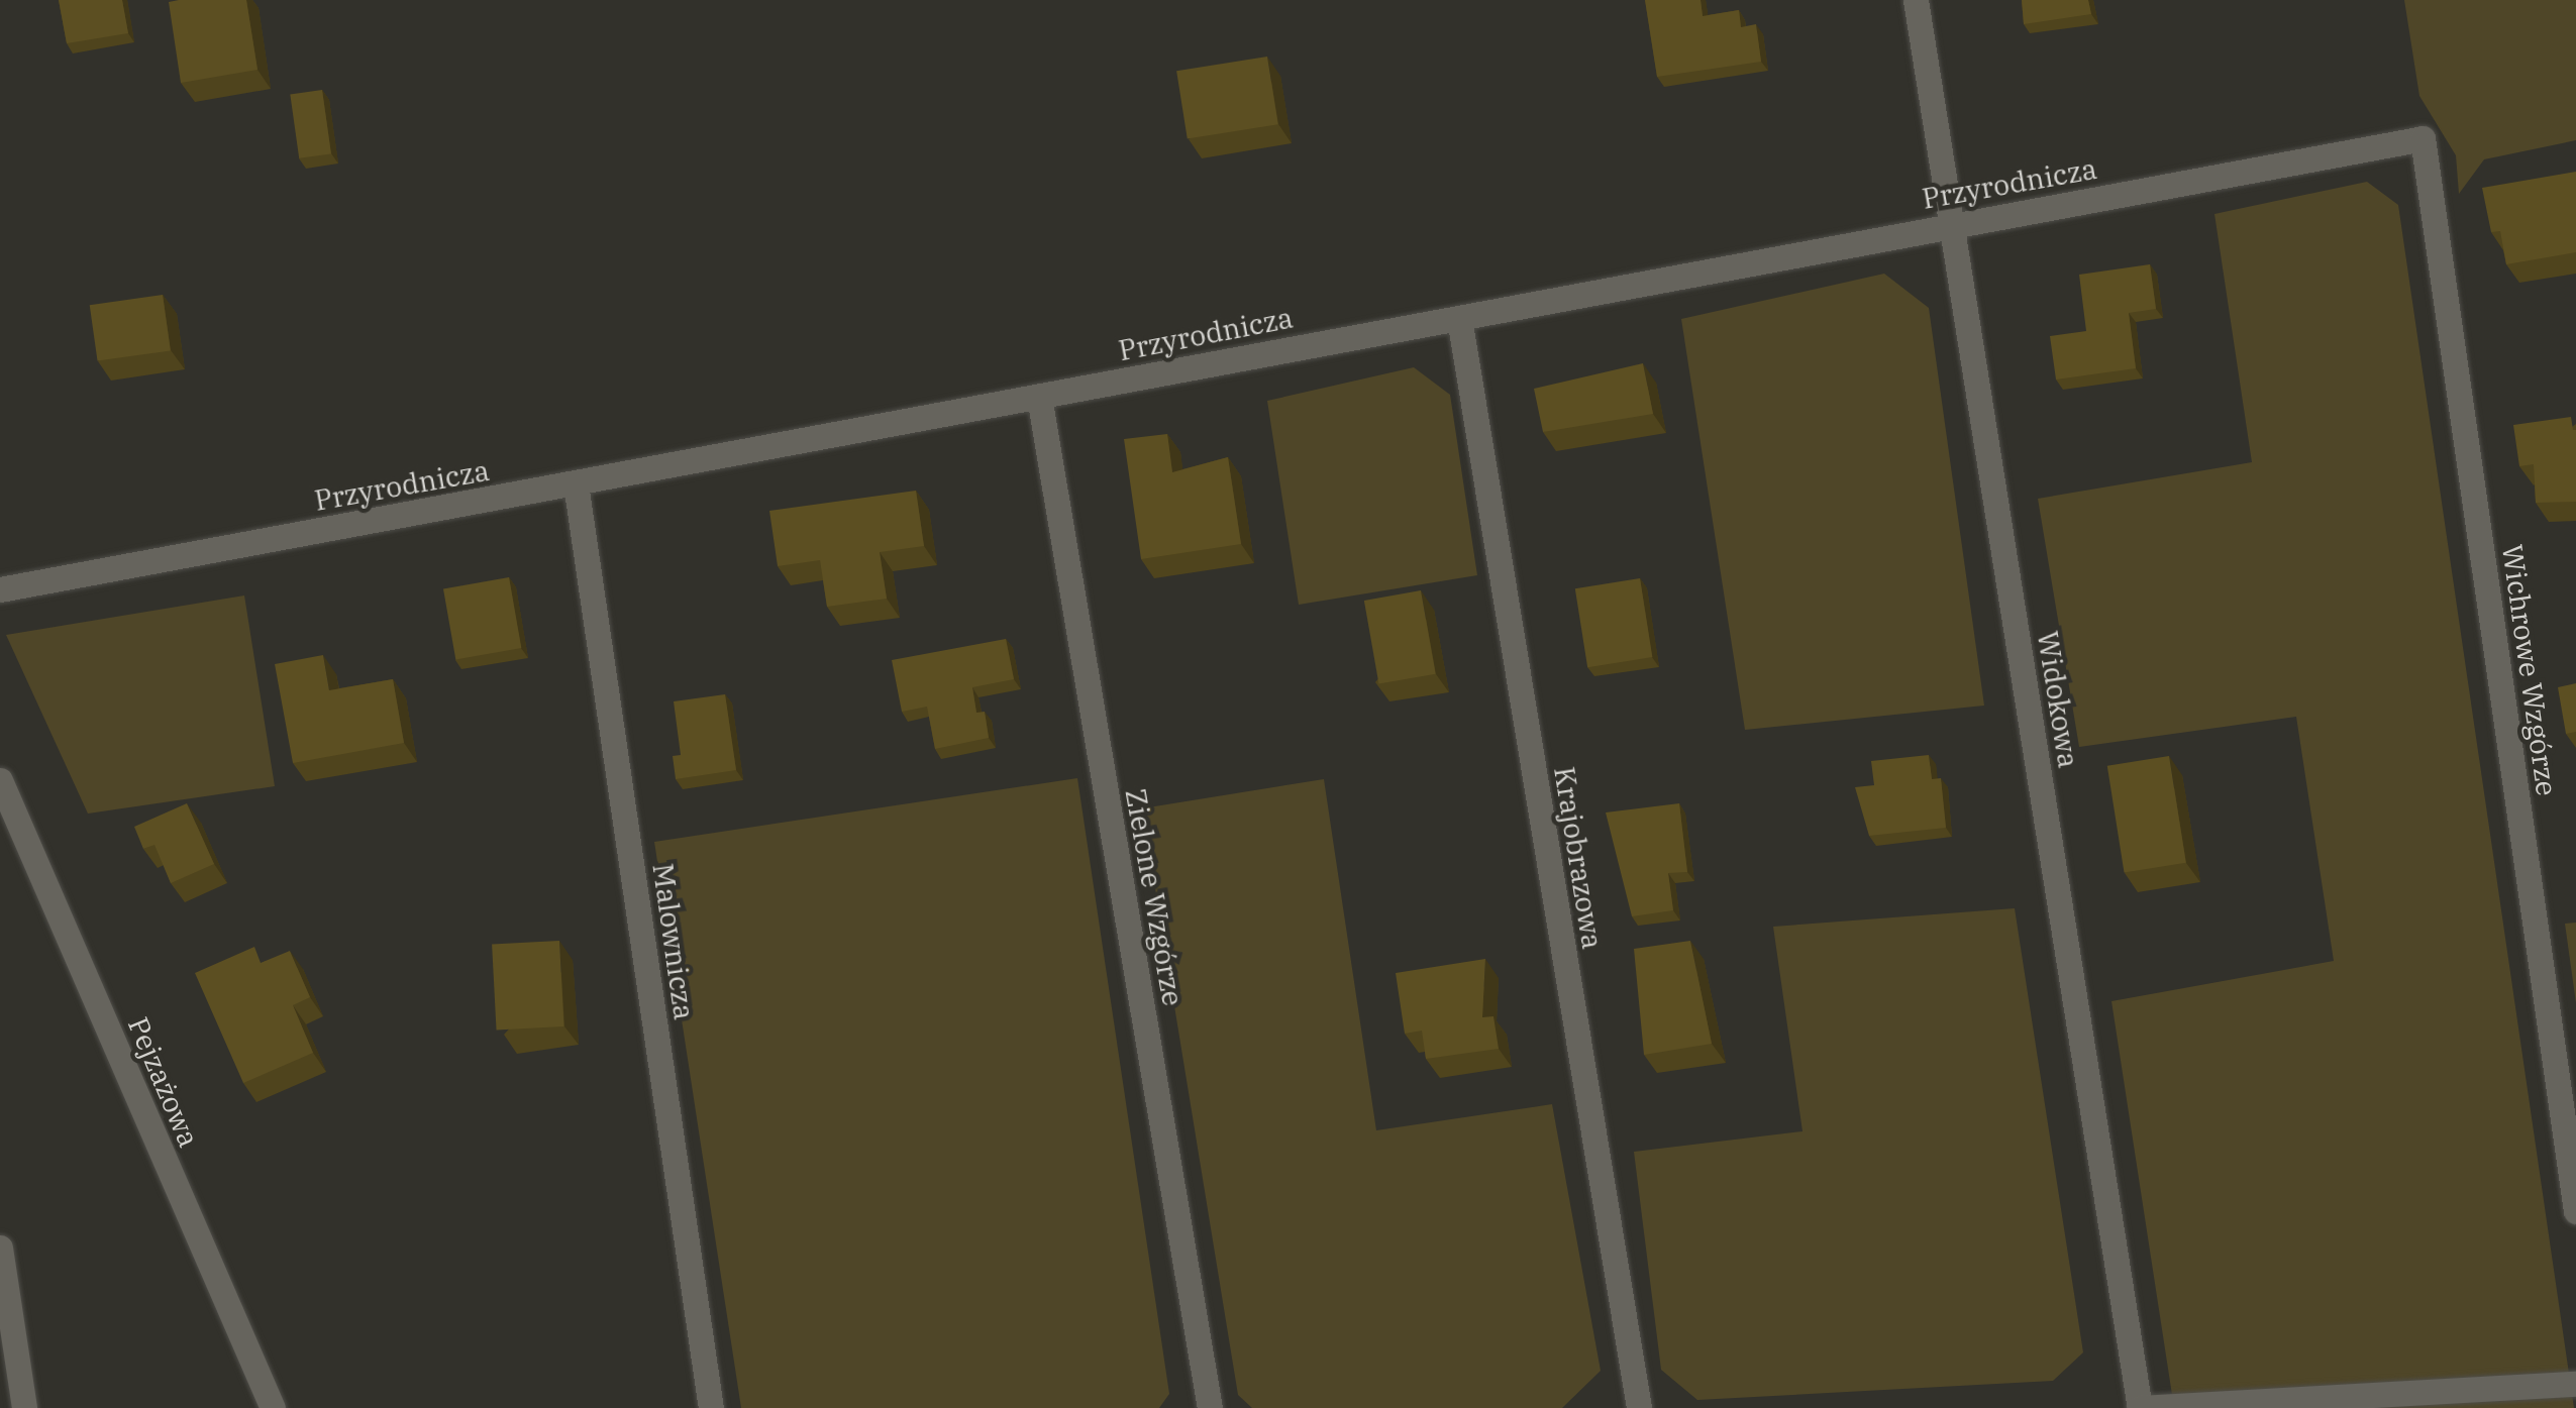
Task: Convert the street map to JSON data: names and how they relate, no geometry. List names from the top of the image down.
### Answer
{
  "streets": {
    "street": [
      "Przyrodnicza",
      "Wichrowe Wzgórze",
      "Widokowa",
      "Krajobrazowa",
      "Zielone Wzgórze",
      "Malownicza",
      "Pejzażowa"
    ]
  },
  "crossings": [
    ["Przyrodnicza", "Wichrowe Wzgórze"],
    ["Przyrodnicza", "Widokowa"],
    ["Przyrodnicza", "Krajobrazowa"],
    ["Przyrodnicza", "Zielone Wzgórze"],
    ["Przyrodnicza", "Malownicza"]
  ]
}
